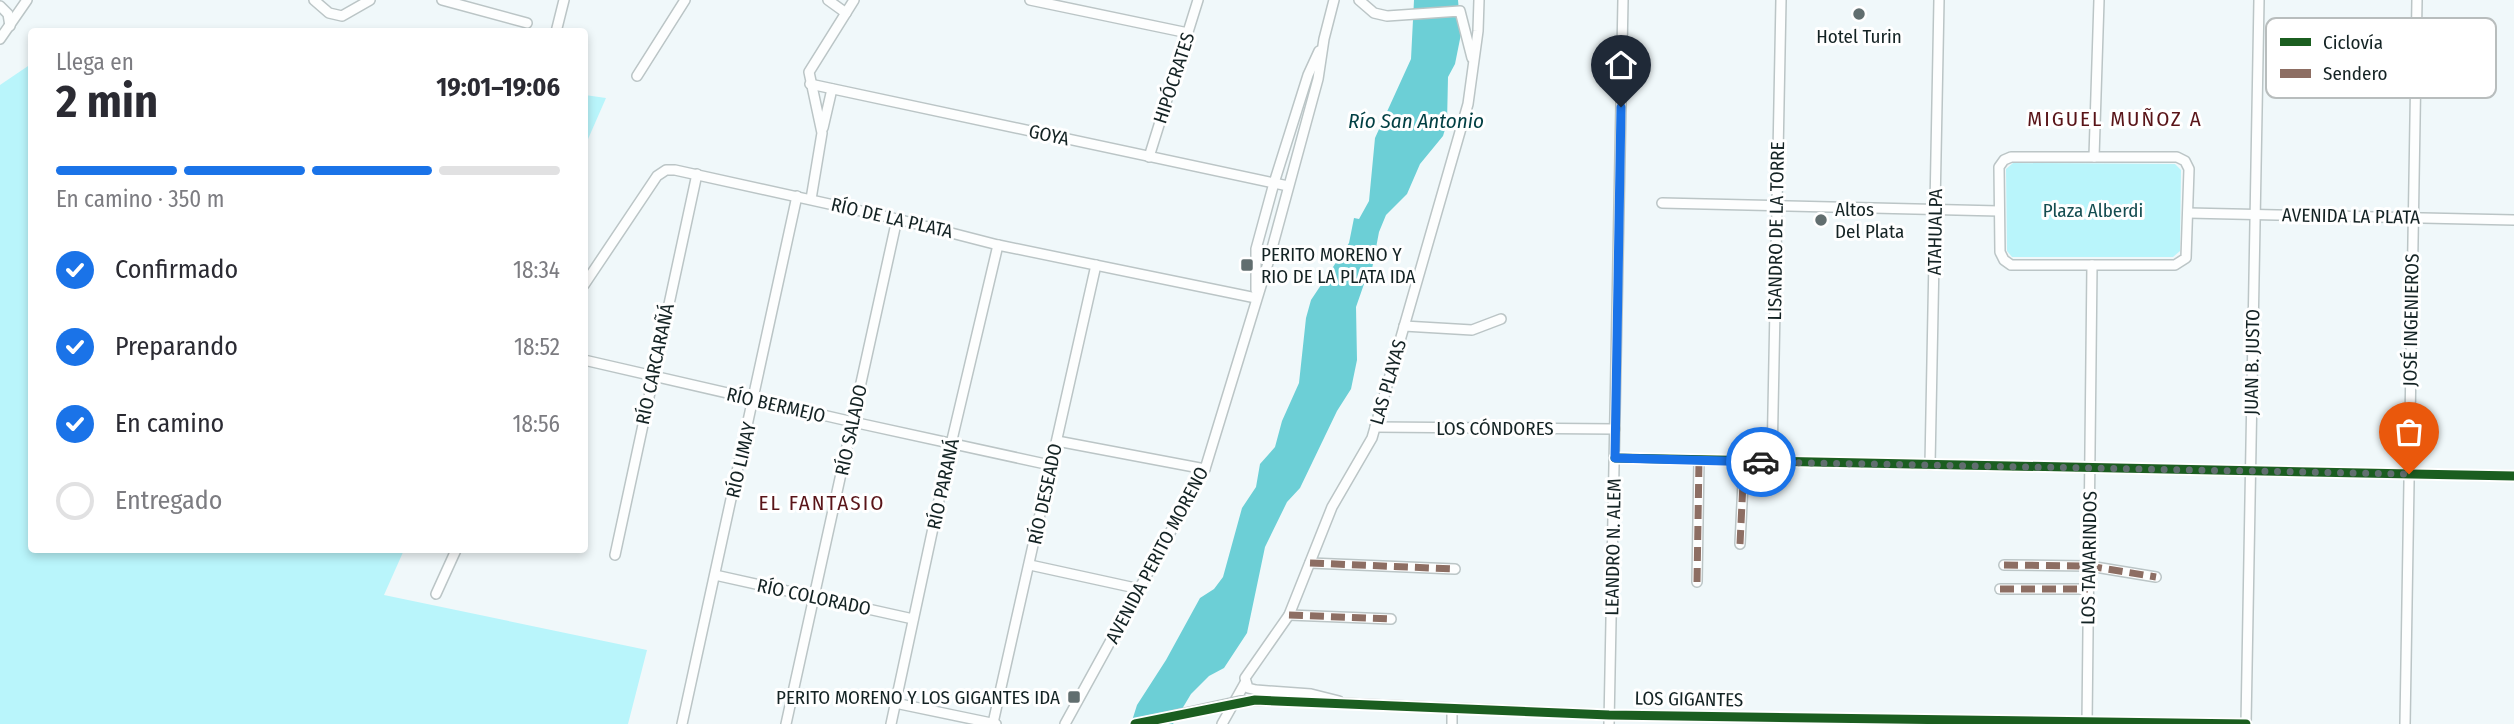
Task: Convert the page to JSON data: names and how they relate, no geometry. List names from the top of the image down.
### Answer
{
  "streets": {
    "street": [
      "HIPÓCRATES",
      "GOYA",
      "AVENIDA LA PLATA",
      "RÍO DE LA PLATA",
      "LISANDRO DE LA TORRE",
      "ATAHUALPA",
      "JOSÉ INGENIEROS",
      "JUAN B. JUSTO",
      "RÍO CARCARAÑÁ",
      "LAS PLAYAS",
      "RÍO BERMEJO",
      "LOS CÓNDORES",
      "RÍO SALADO",
      "RÍO LIMAY",
      "RÍO PARANÁ",
      "RÍO DESEADO",
      "LEANDRO N. ALEM",
      "AVENIDA PERITO MORENO",
      "LOS TAMARINDOS",
      "RÍO COLORADO",
      "LOS GIGANTES"
    ]
  },
  "crossings": [
    ["HIPÓCRATES", "GOYA"],
    ["GOYA", "AVENIDA PERITO MORENO"],
    ["AVENIDA LA PLATA", "JOSÉ INGENIEROS"],
    ["AVENIDA LA PLATA", "JUAN B. JUSTO"],
    ["RÍO DE LA PLATA", "RÍO CARCARAÑÁ"],
    ["RÍO DE LA PLATA", "RÍO SALADO"],
    ["RÍO DE LA PLATA", "RÍO LIMAY"],
    ["RÍO DE LA PLATA", "RÍO PARANÁ"],
    ["RÍO DE LA PLATA", "RÍO DESEADO"],
    ["RÍO DE LA PLATA", "AVENIDA PERITO MORENO"],
    ["JUAN B. JUSTO", "LOS GIGANTES"],
    ["RÍO CARCARAÑÁ", "RÍO BERMEJO"],
    ["LAS PLAYAS", "LOS CÓNDORES"],
    ["RÍO BERMEJO", "RÍO SALADO"],
    ["RÍO BERMEJO", "RÍO LIMAY"],
    ["RÍO BERMEJO", "RÍO PARANÁ"],
    ["RÍO BERMEJO", "RÍO DESEADO"],
    ["LOS CÓNDORES", "LEANDRO N. ALEM"],
    ["RÍO SALADO", "RÍO COLORADO"],
    ["RÍO LIMAY", "RÍO COLORADO"],
    ["RÍO PARANÁ", "RÍO COLORADO"],
    ["LEANDRO N. ALEM", "LOS GIGANTES"],
    ["LOS TAMARINDOS", "LOS GIGANTES"]
  ],
  "districts": ["MIGUEL MUÑOZ A", "EL FANTASIO"],
  "water": ["Río San Antonio"],
  "parks": ["Plaza Alberdi"],
  "places": {
    "other": ["Hotel Turin", "Altos Del Plata"],
    "transit": ["PERITO MORENO Y RIO DE LA PLATA IDA", "PERITO MORENO Y LOS GIGANTES IDA"]
  },
  "legend": ["Ciclovía", "Sendero"],
  "page": {
    "heading": ["2 min", "Llega en", "19:01–19:06"],
    "bar": "En camino · 350 m",
    "list": [
      ["Confirmado", "18:34"],
      ["Preparando", "18:52"],
      ["En camino", "18:56"],
      "Entregado"
    ]
  }
}
